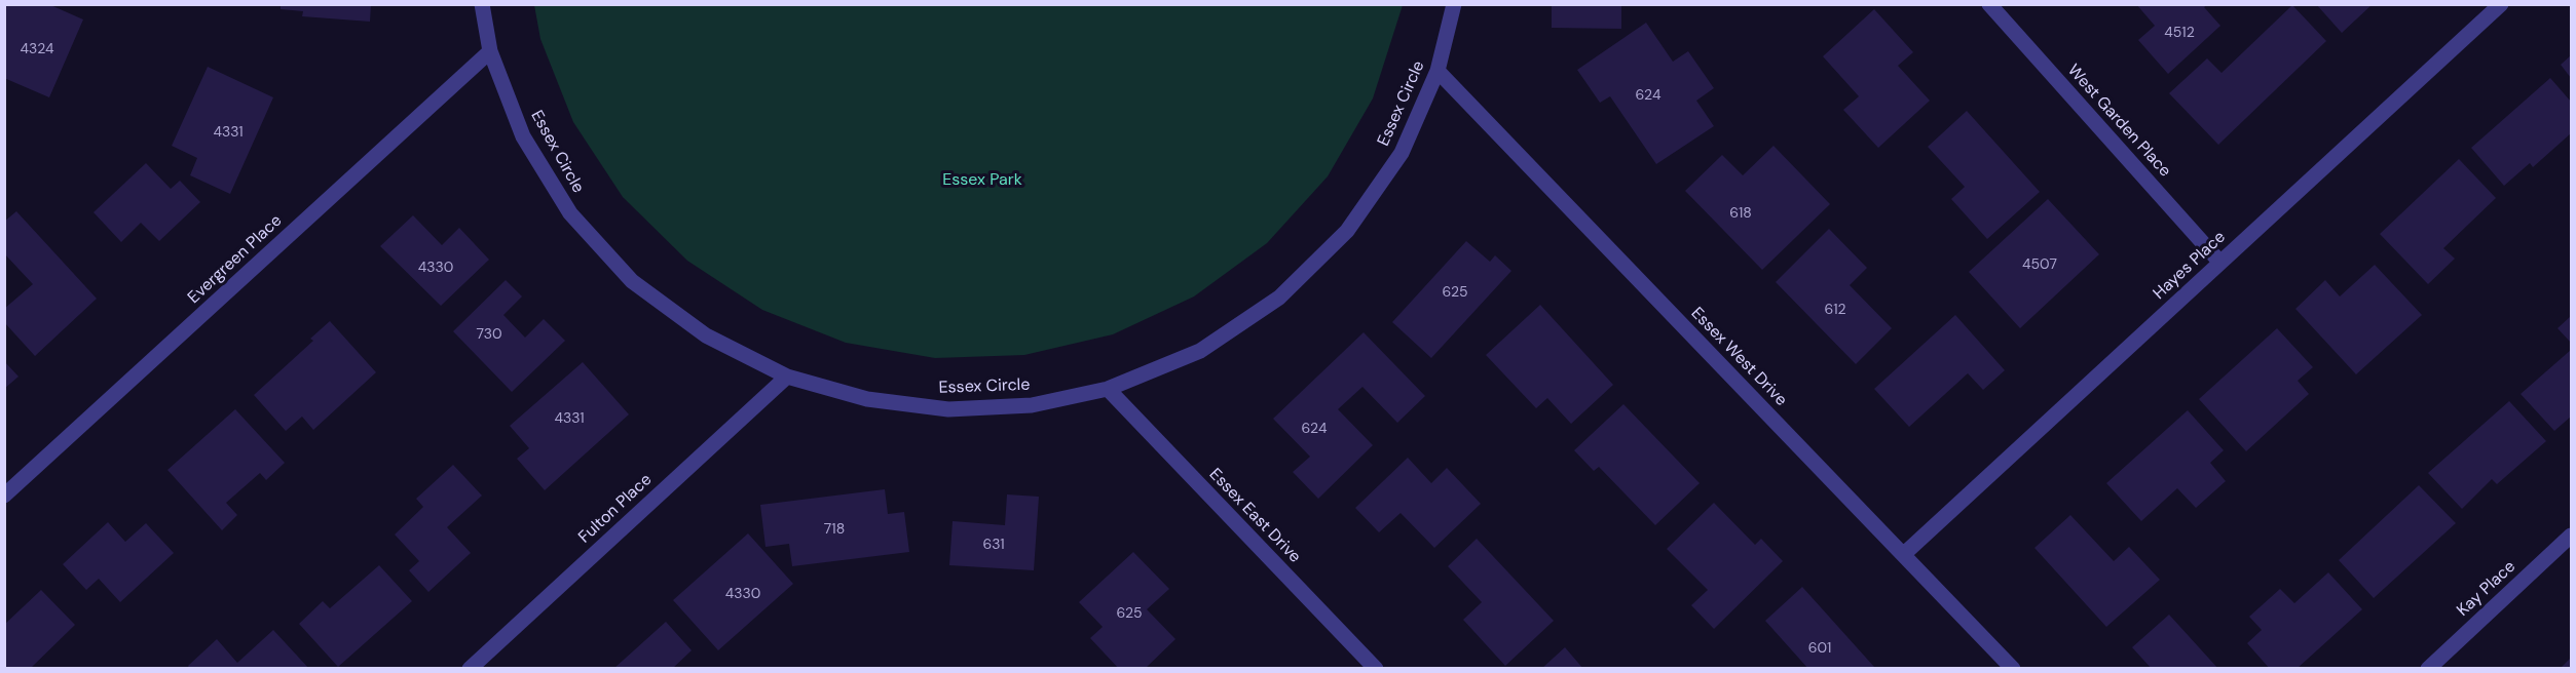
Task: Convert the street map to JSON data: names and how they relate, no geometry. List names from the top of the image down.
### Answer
{
  "streets": {
    "street": [
      "Essex Circle",
      "West Garden Place",
      "Evergreen Place",
      "Hayes Place",
      "Essex West Drive",
      "Fulton Place",
      "Essex East Drive",
      "Kay Place"
    ]
  },
  "crossings": [
    ["Essex Circle", "Evergreen Place"],
    ["Essex Circle", "Essex West Drive"],
    ["Essex Circle", "Fulton Place"],
    ["Essex Circle", "Essex East Drive"],
    ["West Garden Place", "Hayes Place"],
    ["Hayes Place", "Essex West Drive"]
  ],
  "parks": ["Essex Park"],
  "house_numbers": [
    "4512",
    "4324",
    "624",
    "4331",
    "618",
    "4507",
    "4330",
    "625",
    "612",
    "730",
    "4331",
    "624",
    "718",
    "631",
    "4330",
    "625",
    "601"
  ]
}
